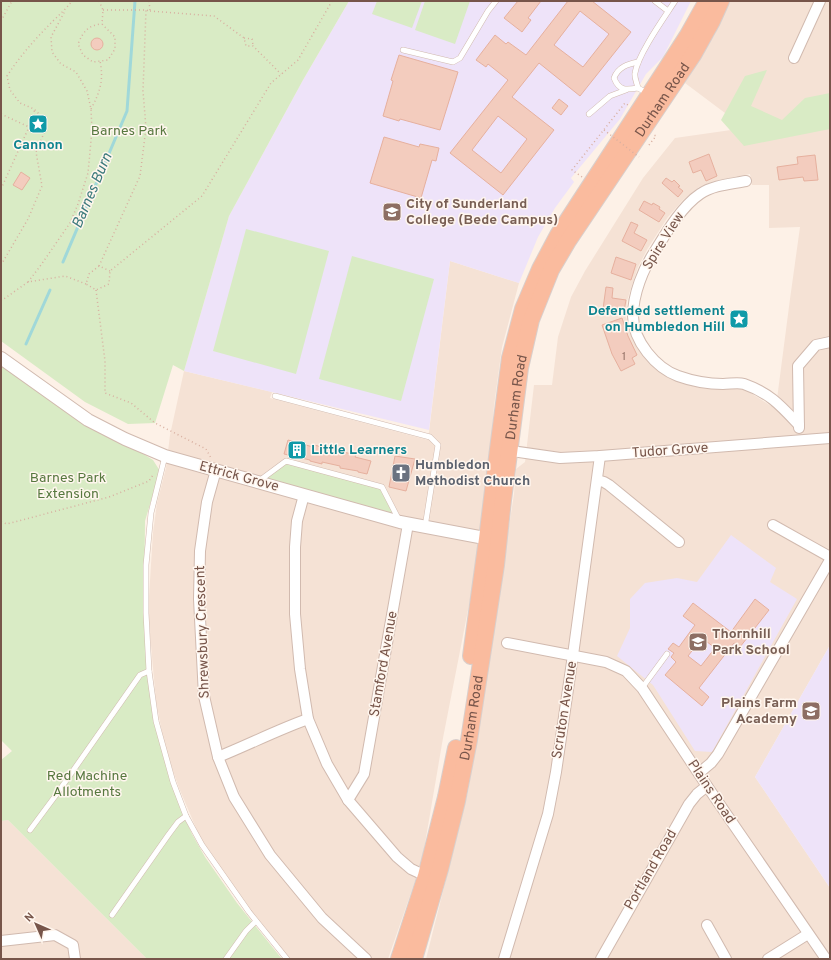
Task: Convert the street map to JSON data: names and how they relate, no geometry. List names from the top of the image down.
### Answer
{
  "streets": {
    "highway": ["Durham Road"],
    "street": [
      "Spire View",
      "Tudor Grove",
      "Ettrick Grove",
      "Shrewsbury Crescent",
      "Stamford Avenue",
      "Scruton Avenue",
      "Plains Road",
      "Portland Road"
    ]
  },
  "crossings": [
    ["Durham Road", "Tudor Grove"],
    ["Durham Road", "Ettrick Grove"],
    ["Tudor Grove", "Scruton Avenue"],
    ["Ettrick Grove", "Shrewsbury Crescent"],
    ["Ettrick Grove", "Stamford Avenue"],
    ["Scruton Avenue", "Plains Road"],
    ["Plains Road", "Portland Road"]
  ],
  "water": ["Barnes Burn"],
  "parks": ["Barnes Park", "Barnes Park Extension", "Red Machine Allotments"],
  "places": {
    "place": ["Cannon", "Defended settlement on Humbledon Hill"],
    "school or university": ["City of Sunderland College (Bede Campus)", "Thornhill Park School", "Plains Farm Academy"],
    "building": ["Little Learners"],
    "church": ["Humbledon Methodist Church"]
  },
  "house_numbers": ["1"],
  "north": "top left"
}
